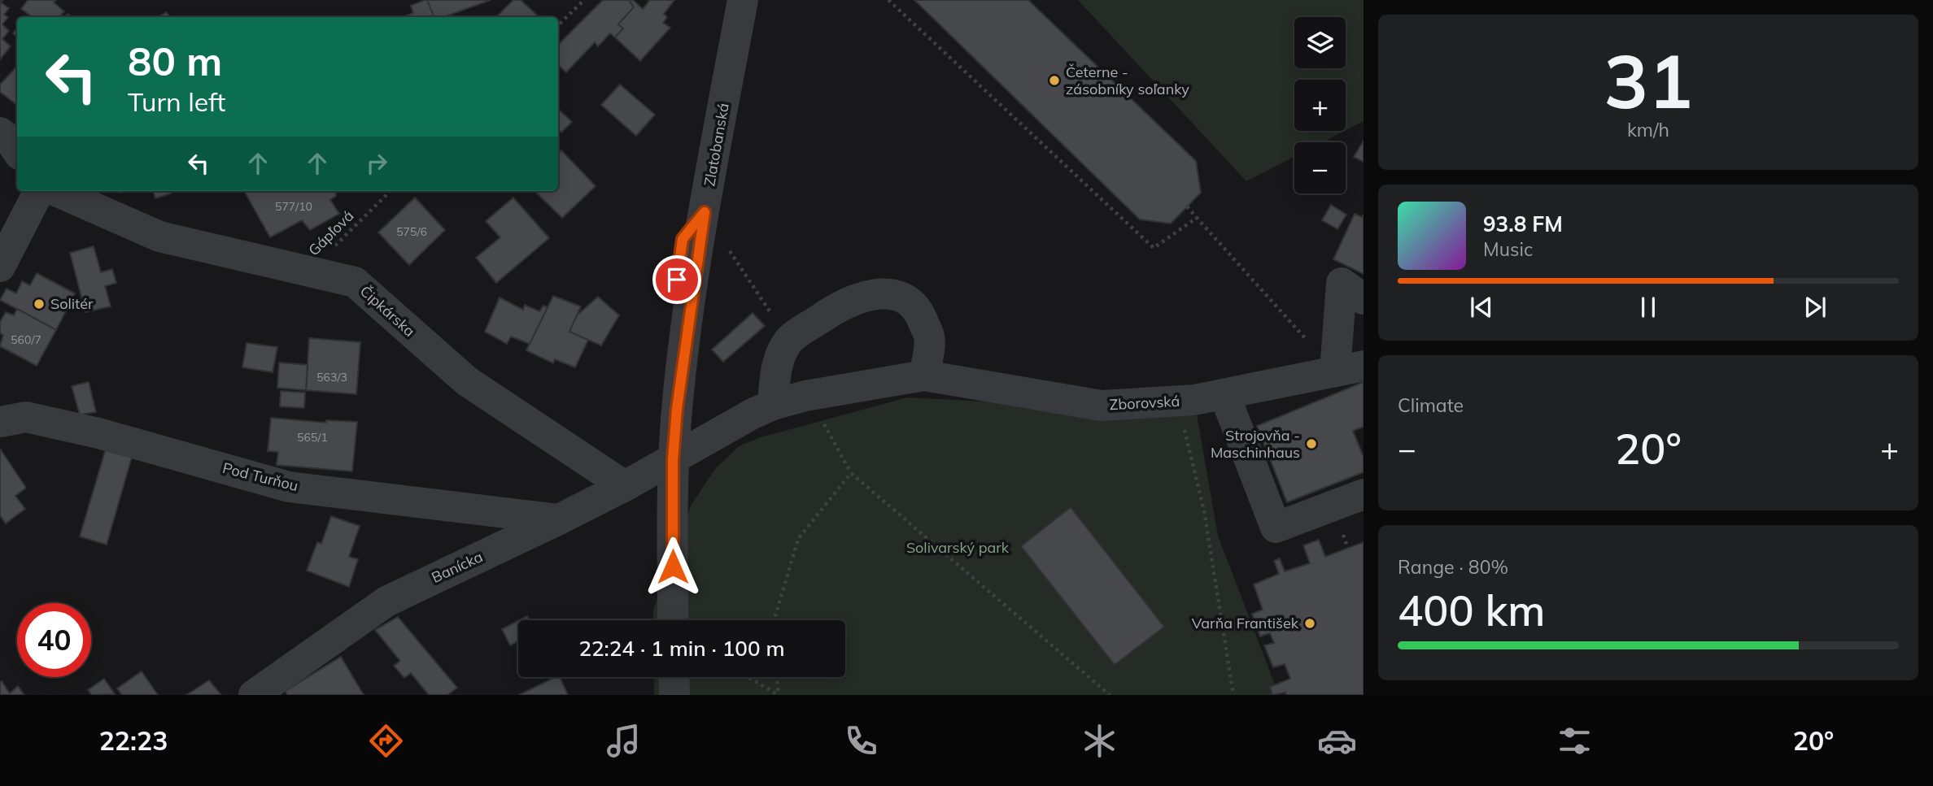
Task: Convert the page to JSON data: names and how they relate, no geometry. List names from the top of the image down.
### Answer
{
  "streets": {
    "street": [
      "Zlatobanská",
      "Čipkárska",
      "Zborovská",
      "Pod Turňou",
      "Banícka"
    ],
    "path": ["Gápľová"]
  },
  "crossings": [
    ["Zlatobanská", "Zborovská"],
    ["Zlatobanská", "Banícka"],
    ["Gápľová", "Čipkárska"],
    ["Čipkárska", "Banícka"],
    ["Zborovská", "Banícka"],
    ["Pod Turňou", "Banícka"]
  ],
  "parks": ["Solivarský park"],
  "places": [
    "Četerne - zásobníky soľanky",
    "Solitér",
    "Strojovňa - Maschinhaus",
    "Varňa František"
  ],
  "house_numbers": [
    "577/10",
    "575/6",
    "560/7",
    "563/3",
    "565/1"
  ],
  "page": {
    "tile": [
      ["31", "km/h"],
      "Climate",
      ["Range · 80%", "400 km"]
    ],
    "map_buttons": ["+", "−"],
    "turn": ["80 m", "Turn left"],
    "song": ["93.8 FM", "Music"],
    "heat": ["−", "20°", "+"],
    "limit": "40",
    "trip": "22:24 · 1 min · 100 m",
    "tabs": ["22:23", "20°"]
  }
}
